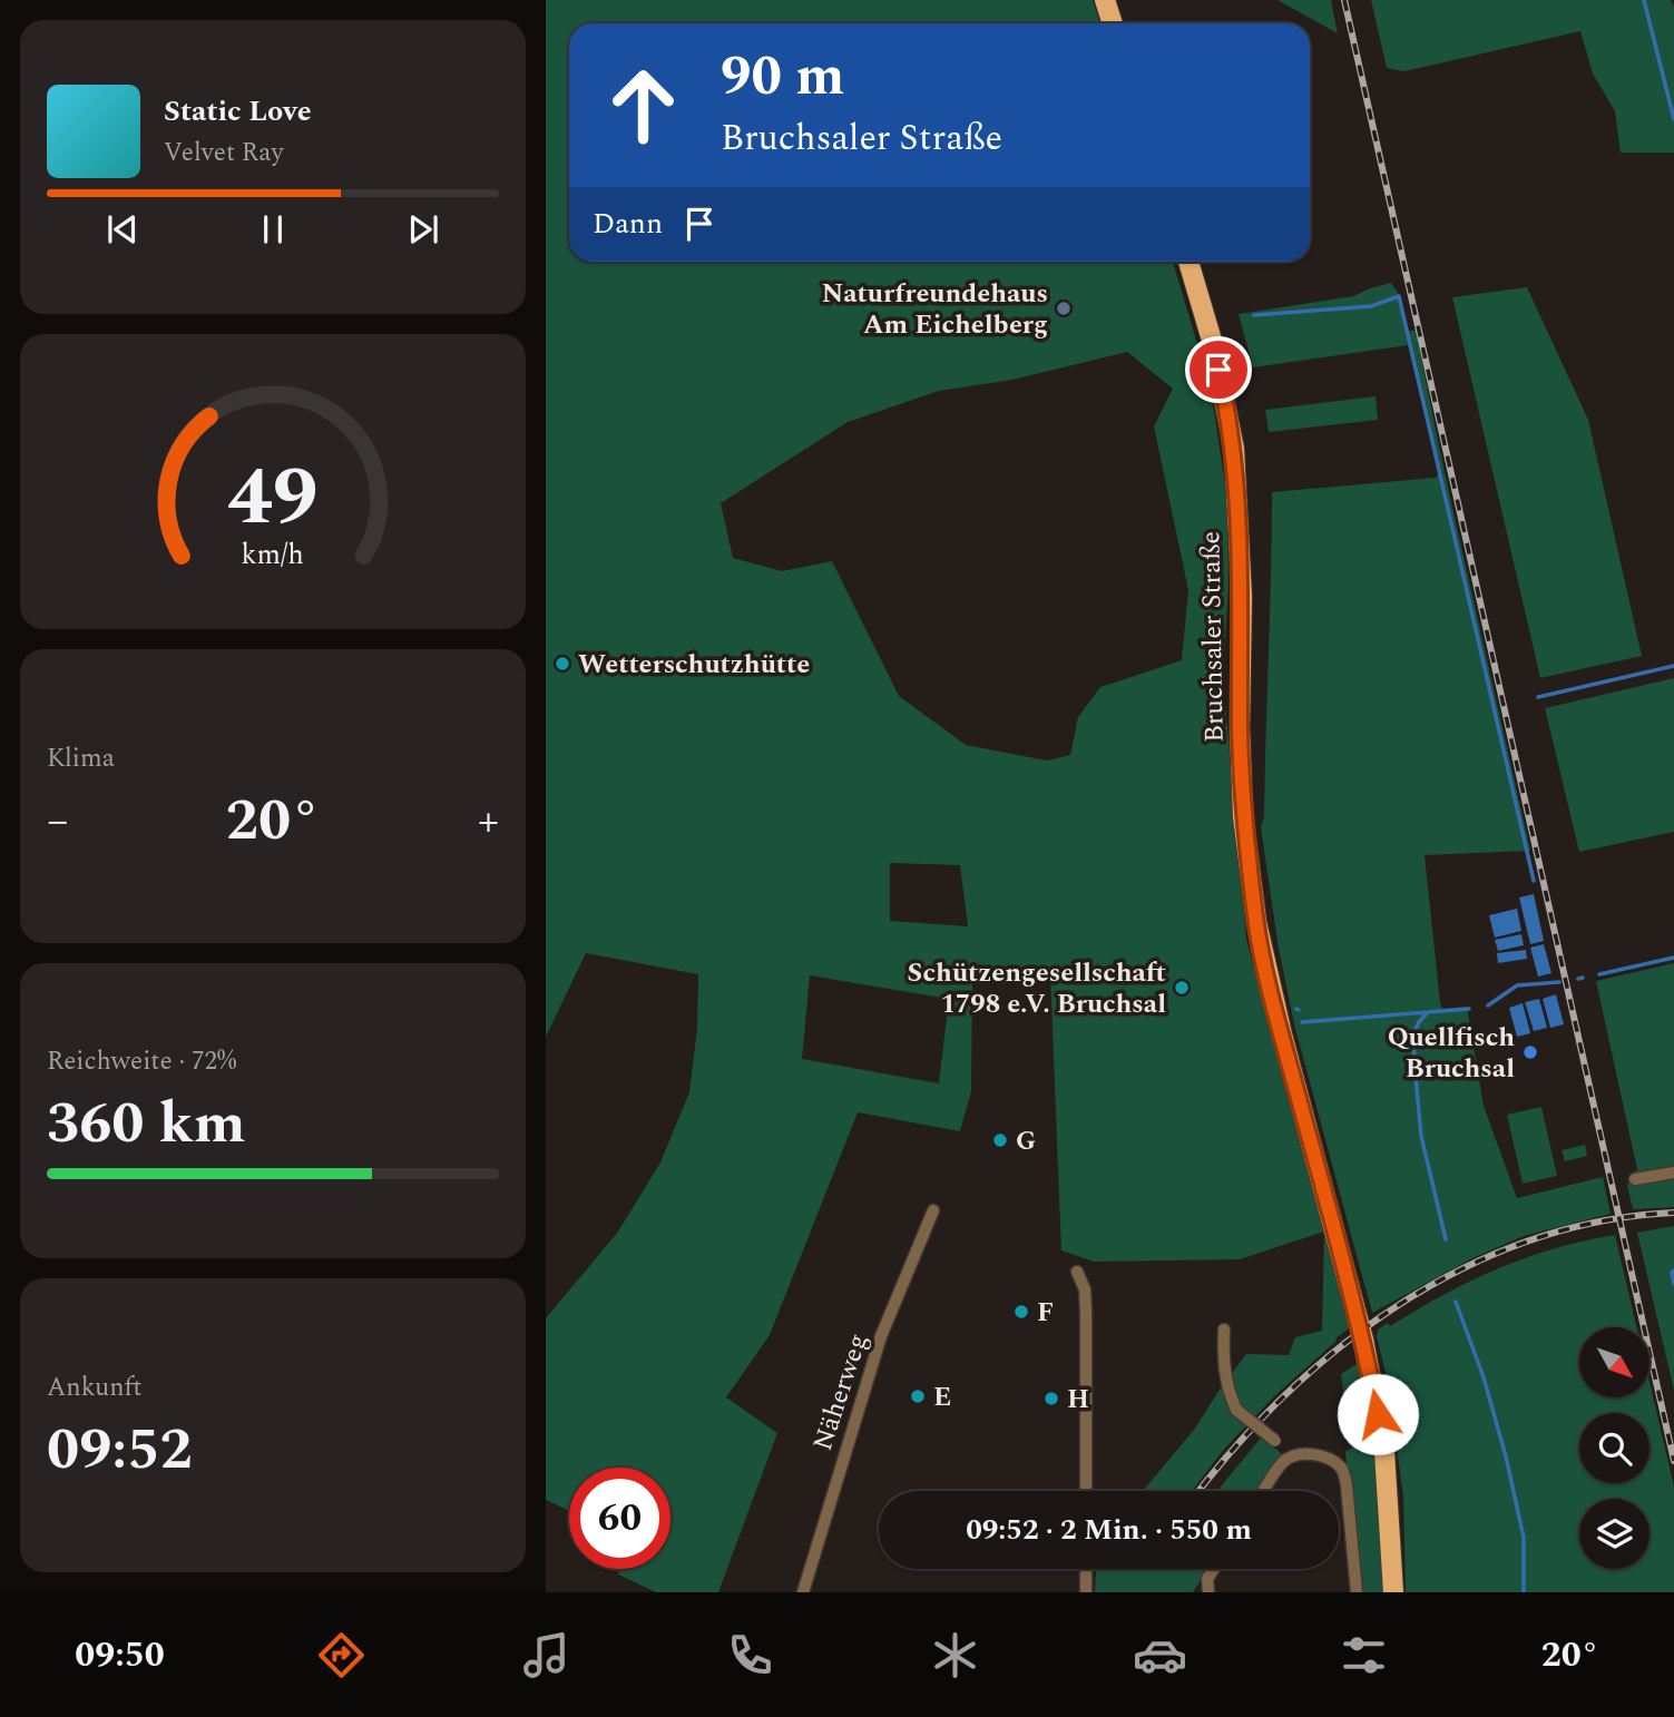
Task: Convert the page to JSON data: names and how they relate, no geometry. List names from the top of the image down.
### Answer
{
  "streets": {
    "main road": ["Bruchsaler Straße"],
    "street": ["Näherweg"]
  },
  "places": [
    "Naturfreundehaus Am Eichelberg",
    "Wetterschutzhütte",
    "Schützengesellschaft 1798 e.V. Bruchsal",
    "Quellfisch Bruchsal",
    "G",
    "F",
    "E",
    "H"
  ],
  "north": "bottom right",
  "page": {
    "turn": ["90 m", "Bruchsaler Straße"],
    "song": ["Static Love", "Velvet Ray"],
    "then": "Dann",
    "tile": [
      "Klima",
      ["Reichweite · 72%", "360 km"],
      ["Ankunft", "09:52"]
    ],
    "heat": ["−", "20°", "+"],
    "limit": "60",
    "trip": "09:52 · 2 Min. · 550 m",
    "tabs": ["09:50", "20°"],
    "gauge": ["49", "km/h"]
  }
}
